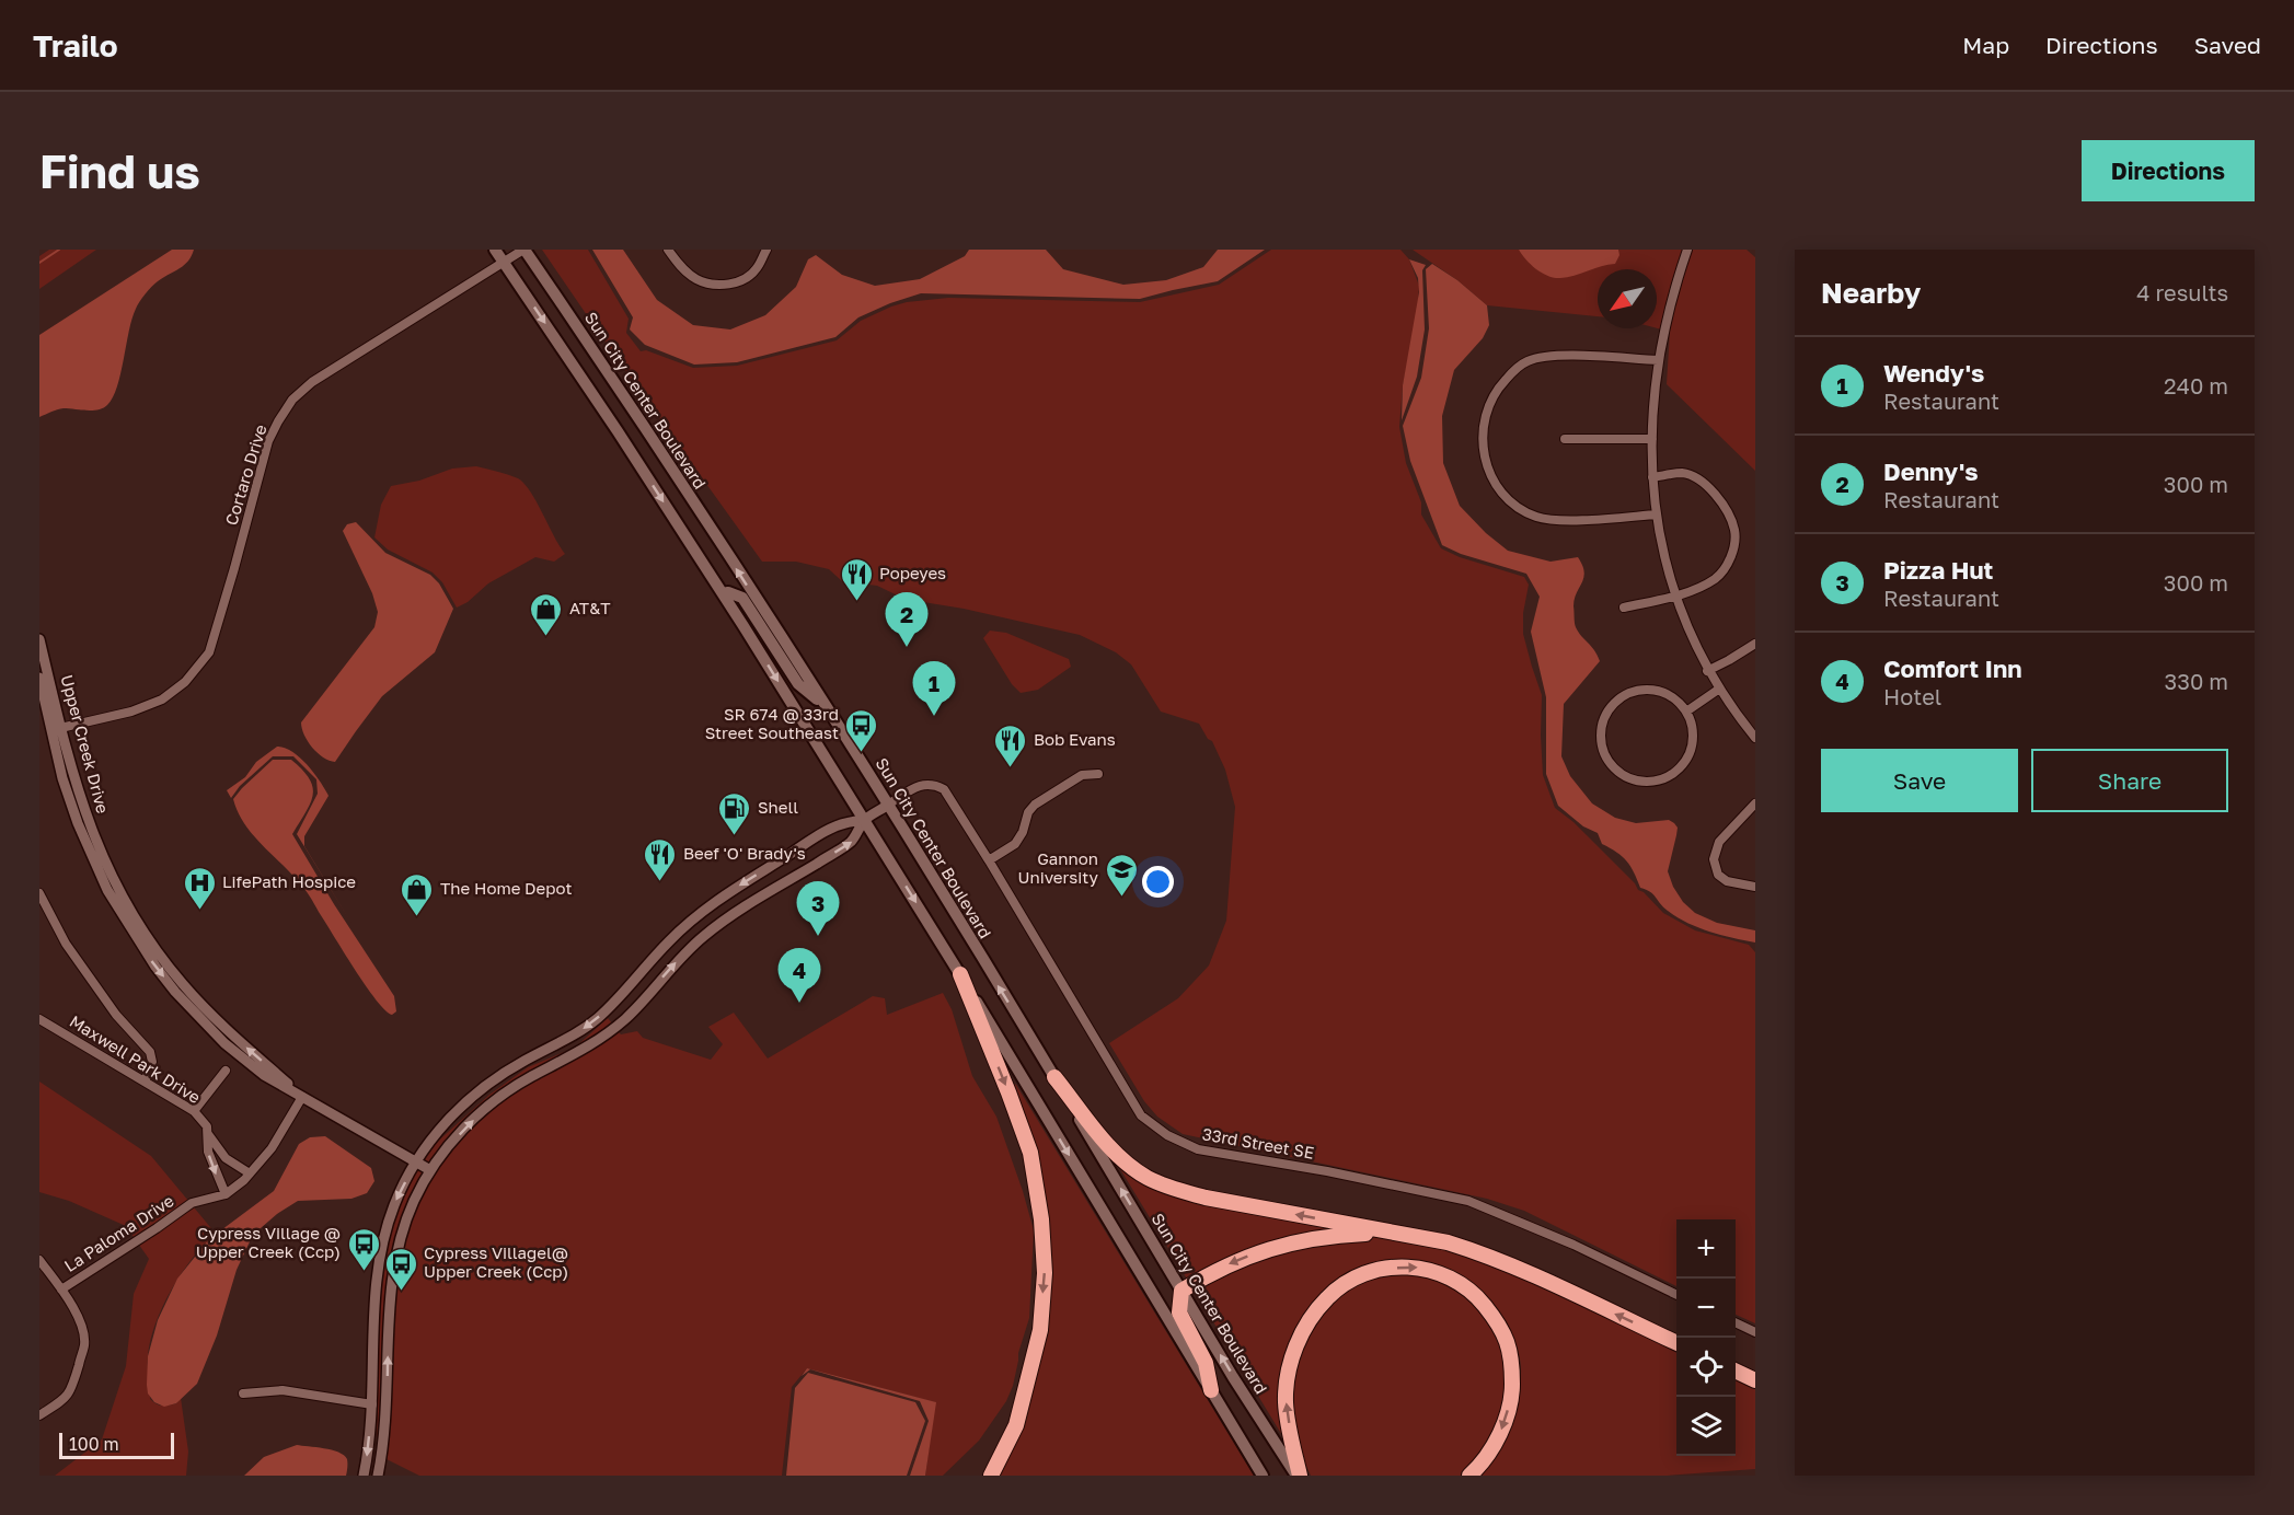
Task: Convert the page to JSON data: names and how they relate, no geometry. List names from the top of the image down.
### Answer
{
  "streets": {
    "main road": ["Sun City Center Boulevard"],
    "street": [
      "Cortaro Drive",
      "Upper Creek Drive",
      "Maxwell Park Drive",
      "33rd Street SE",
      "La Paloma Drive"
    ]
  },
  "crossings": [
    ["Sun City Center Boulevard", "Cortaro Drive"],
    ["Sun City Center Boulevard", "33rd Street SE"],
    ["Cortaro Drive", "Upper Creek Drive"],
    ["Upper Creek Drive", "La Paloma Drive"],
    ["Maxwell Park Drive", "La Paloma Drive"]
  ],
  "places": {
    "restaurant": ["Popeyes", "Bob Evans", "Beef 'O' Brady's"],
    "shop": ["AT&T", "The Home Depot"],
    "bus stop": ["SR 674 @ 33rd Street Southeast", "Cypress Village @ Upper Creek (Ccp)", "Cypress Villagel@ Upper Creek (Ccp)"],
    "fuel station": ["Shell"],
    "school or university": ["Gannon University"],
    "hospital": ["LifePath Hospice"]
  },
  "scale_bar": "100 m",
  "north": "bottom left",
  "page": {
    "header": "Trailo",
    "nav": ["Map", "Directions", "Saved"],
    "buttons": [
      "Directions",
      ["Save", "Share"]
    ],
    "title": "Find us",
    "heading": ["Nearby", "4 results"],
    "list": [
      {
        "mark": "1",
        "name": "Wendy's",
        "note": "Restaurant",
        "value": "240 m"
      },
      {
        "mark": "2",
        "name": "Denny's",
        "note": "Restaurant",
        "value": "300 m"
      },
      {
        "mark": "3",
        "name": "Pizza Hut",
        "note": "Restaurant",
        "value": "300 m"
      },
      {
        "mark": "4",
        "name": "Comfort Inn",
        "note": "Hotel",
        "value": "330 m"
      }
    ],
    "pins": [
      "2",
      "1",
      "3",
      "4"
    ],
    "map_buttons": ["+", "−"],
    "scale": "100 m"
  }
}
